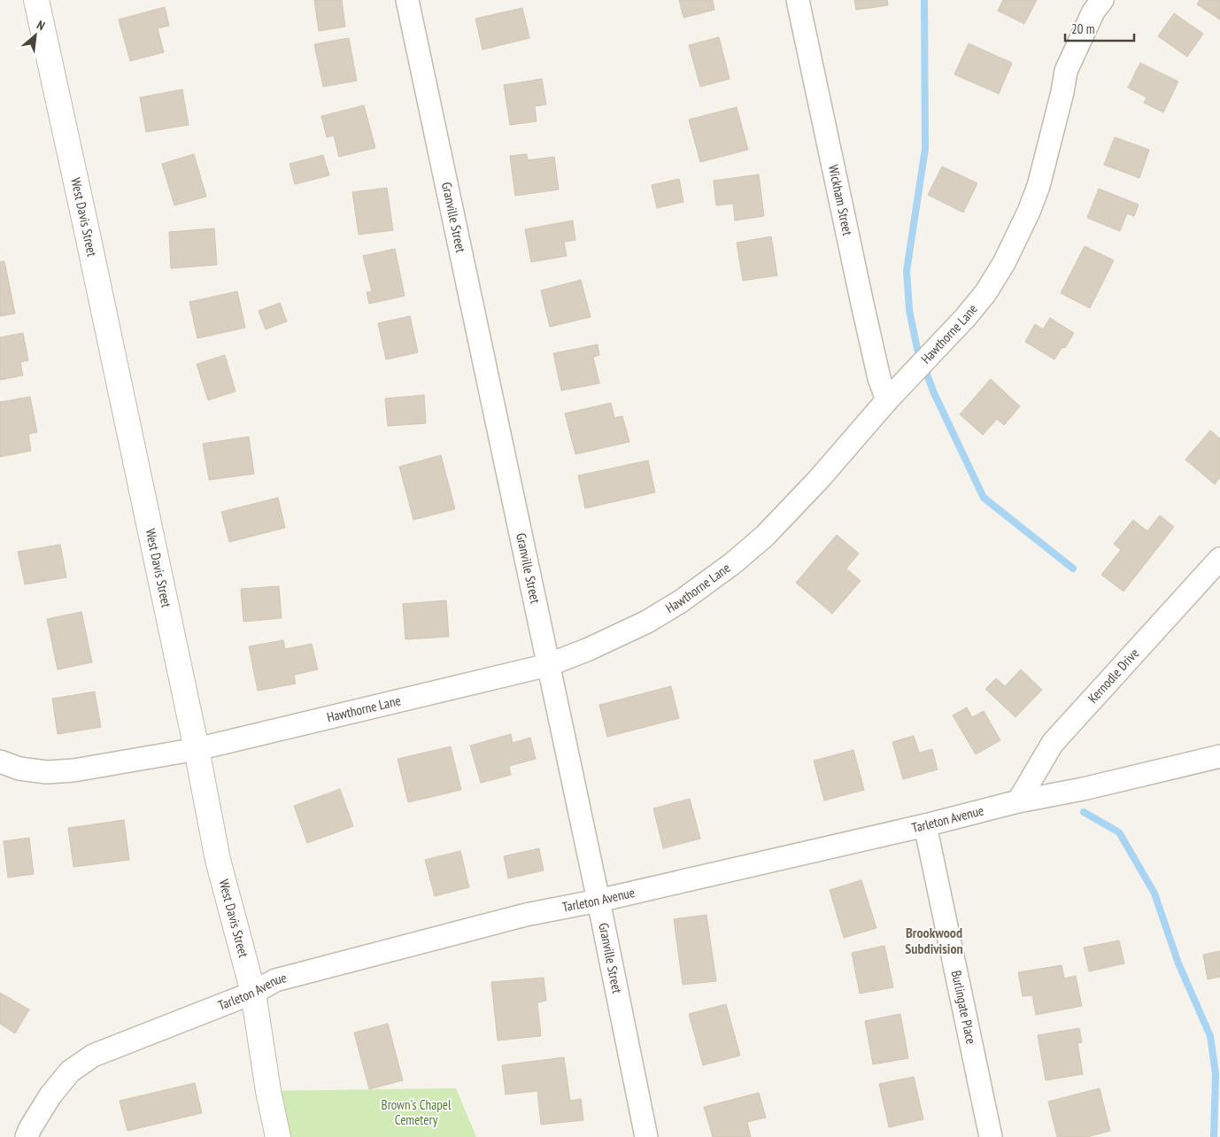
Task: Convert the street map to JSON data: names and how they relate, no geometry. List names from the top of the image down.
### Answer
{
  "streets": {
    "street": [
      "Wickham Street",
      "West Davis Street",
      "Granville Street",
      "Hawthorne Lane",
      "Kernodle Drive",
      "Tarleton Avenue",
      "Burlingate Place"
    ]
  },
  "crossings": [
    ["Wickham Street", "Hawthorne Lane"],
    ["West Davis Street", "Hawthorne Lane"],
    ["West Davis Street", "Tarleton Avenue"],
    ["Granville Street", "Hawthorne Lane"],
    ["Granville Street", "Tarleton Avenue"],
    ["Kernodle Drive", "Tarleton Avenue"],
    ["Tarleton Avenue", "Burlingate Place"]
  ],
  "districts": ["Brookwood Subdivision"],
  "parks": ["Brown's Chapel Cemetery"],
  "scale_bar": "20 m",
  "north": "top right"
}
